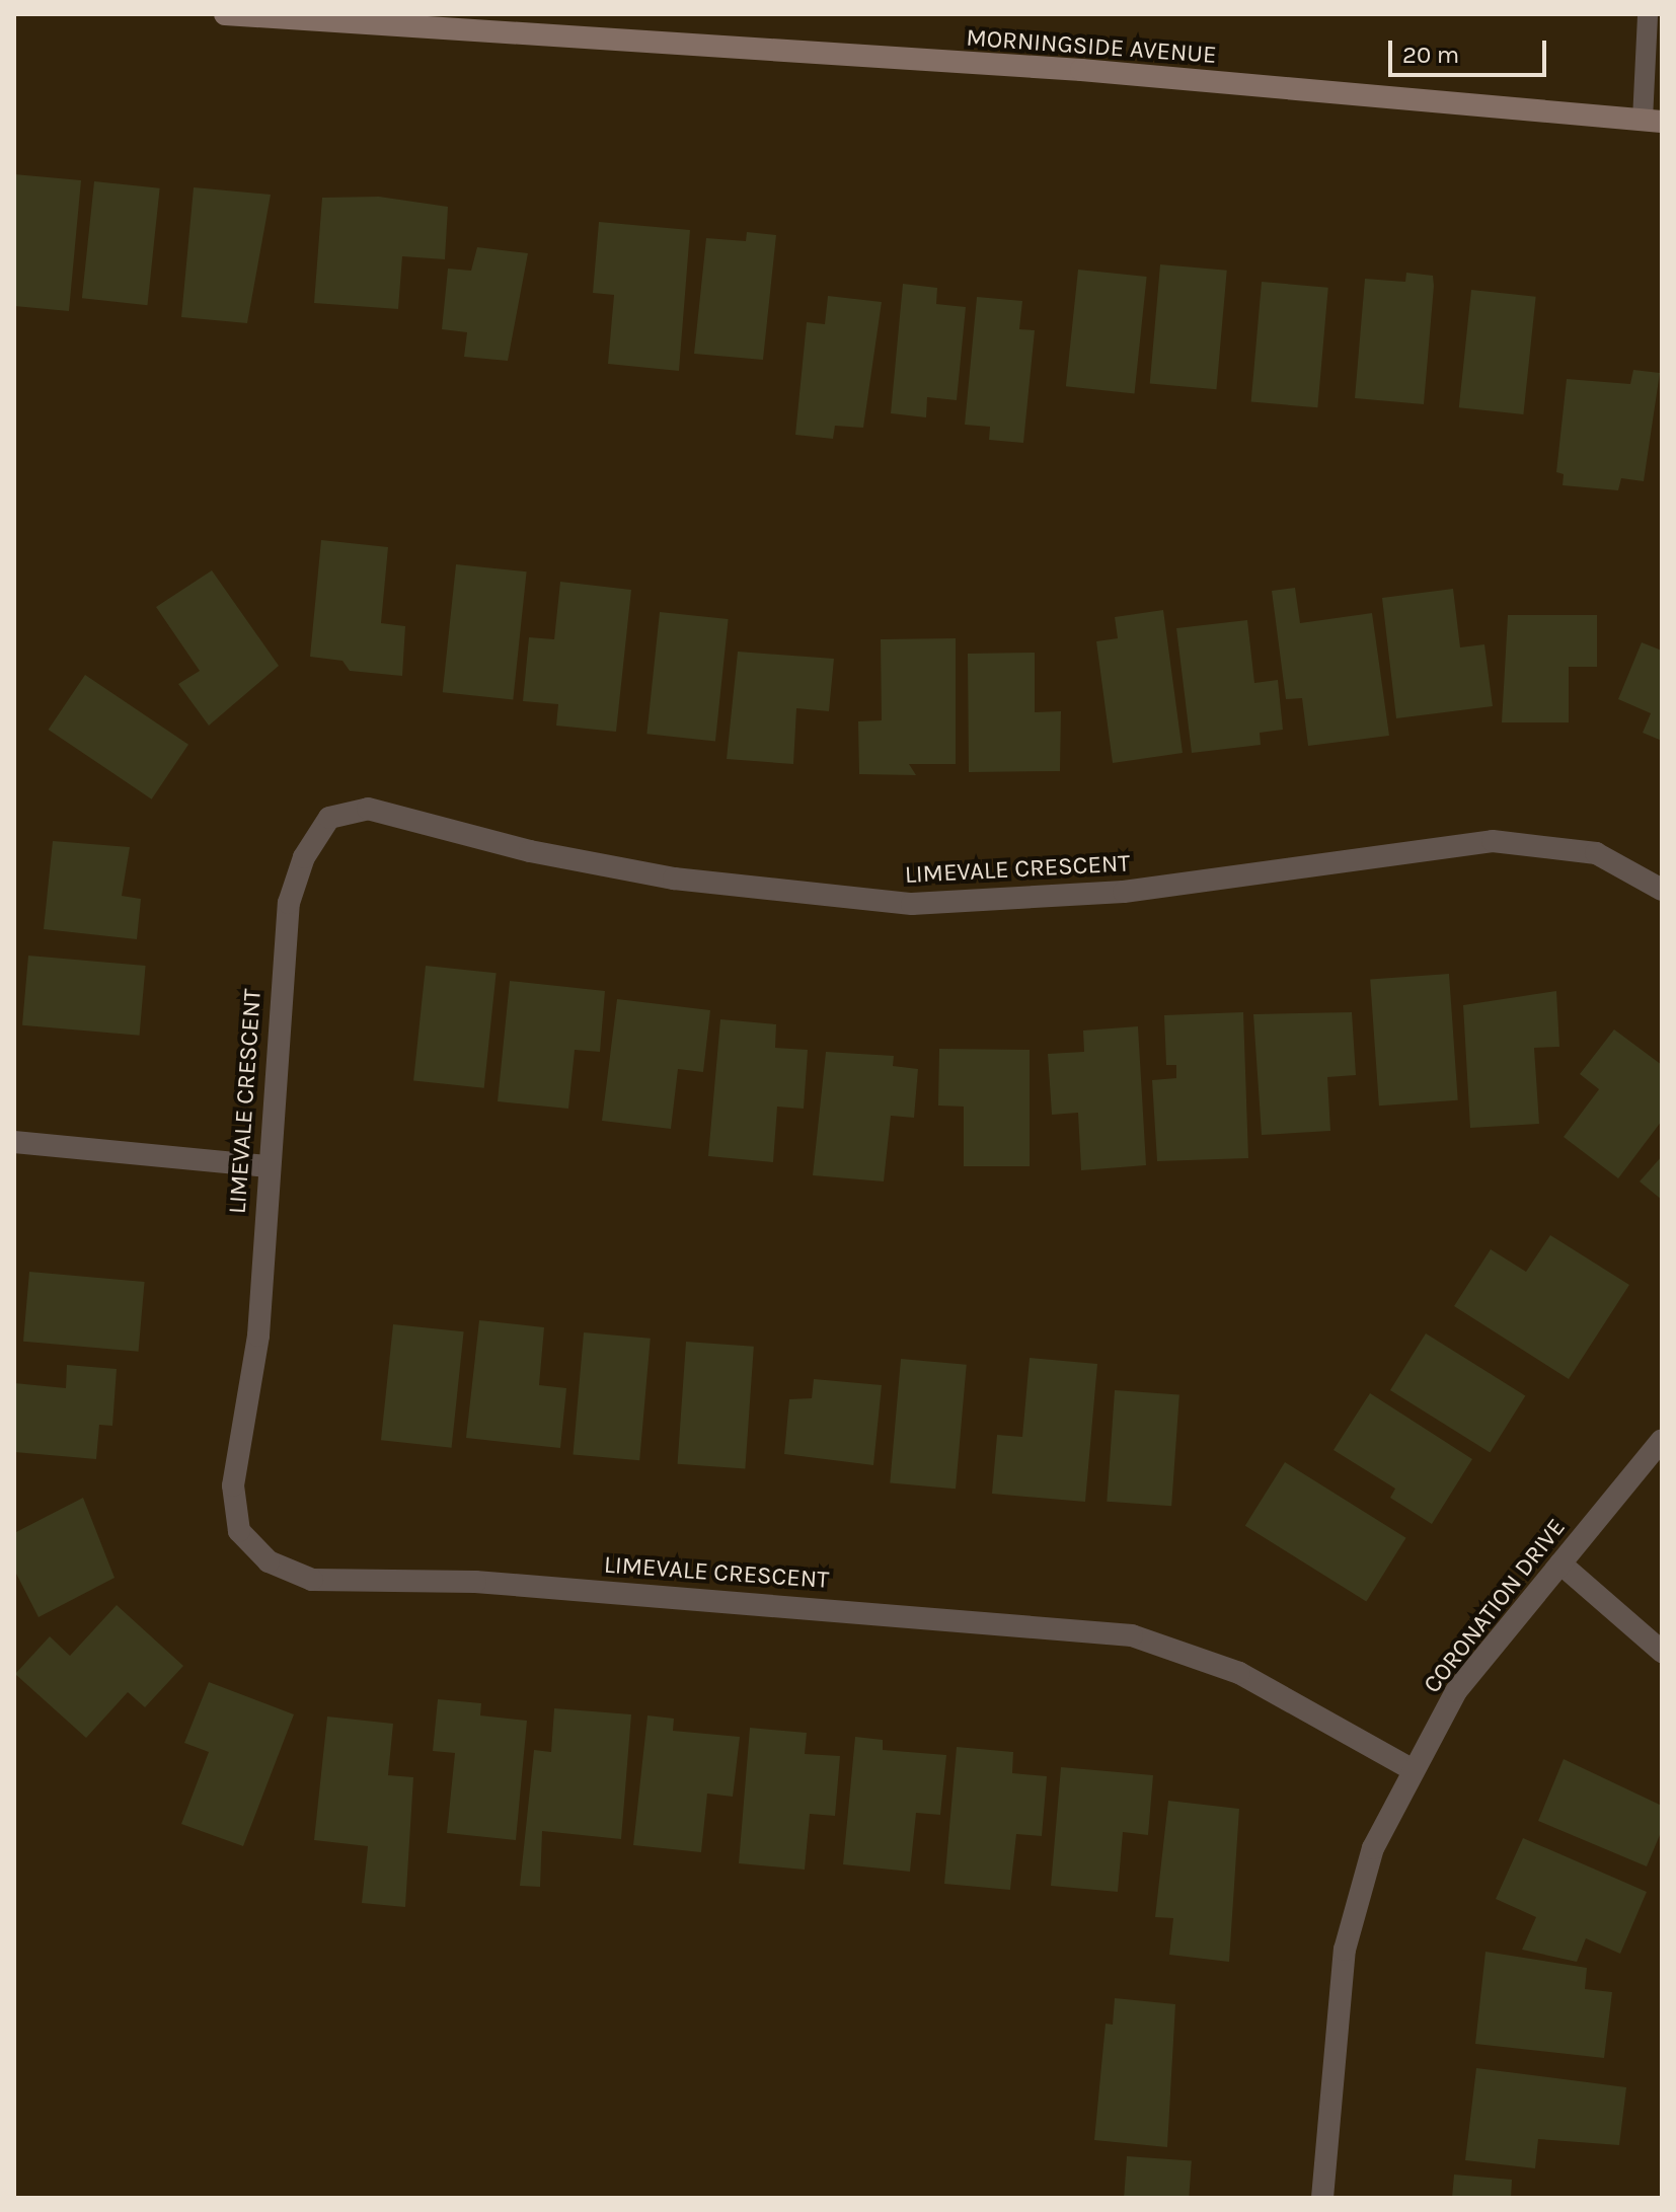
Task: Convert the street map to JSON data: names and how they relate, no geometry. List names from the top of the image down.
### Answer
{
  "streets": {
    "main road": ["MORNINGSIDE AVENUE"],
    "street": ["LIMEVALE CRESCENT", "CORONATION DRIVE"]
  },
  "crossings": [
    ["LIMEVALE CRESCENT", "CORONATION DRIVE"]
  ],
  "scale_bar": "20 m"
}
